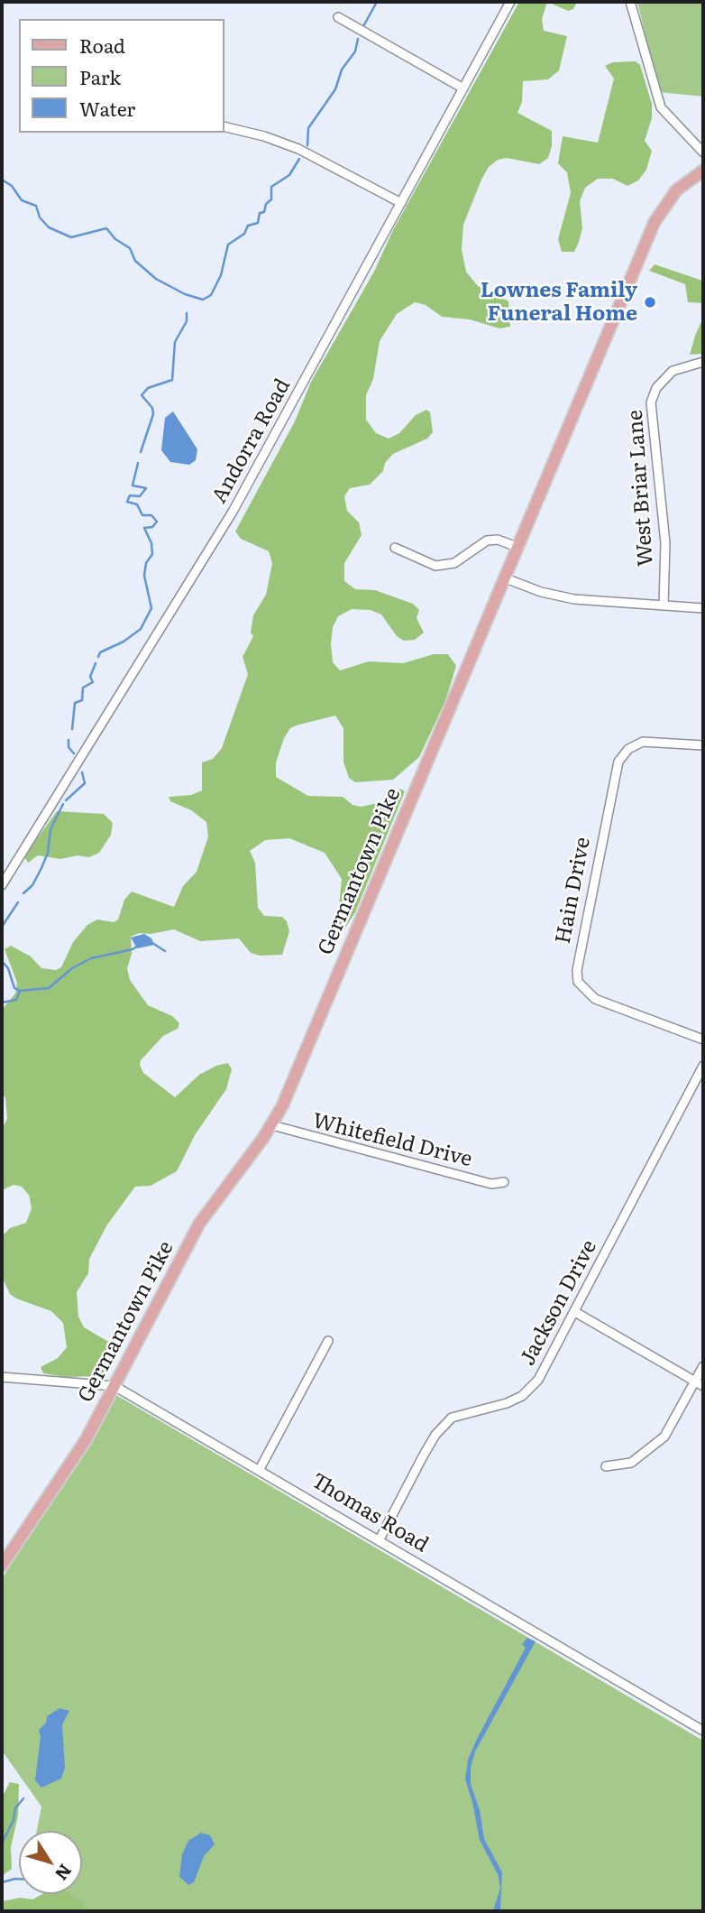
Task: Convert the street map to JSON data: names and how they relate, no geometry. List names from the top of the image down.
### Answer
{
  "streets": {
    "main road": ["Germantown Pike"],
    "street": [
      "Andorra Road",
      "West Briar Lane",
      "Hain Drive",
      "Whitefield Drive",
      "Jackson Drive",
      "Thomas Road"
    ]
  },
  "crossings": [
    ["Germantown Pike", "Whitefield Drive"],
    ["Germantown Pike", "Thomas Road"],
    ["Jackson Drive", "Thomas Road"]
  ],
  "places": ["Lownes Family Funeral Home"],
  "legend": ["Road", "Park", "Water"],
  "north": "bottom right"
}
